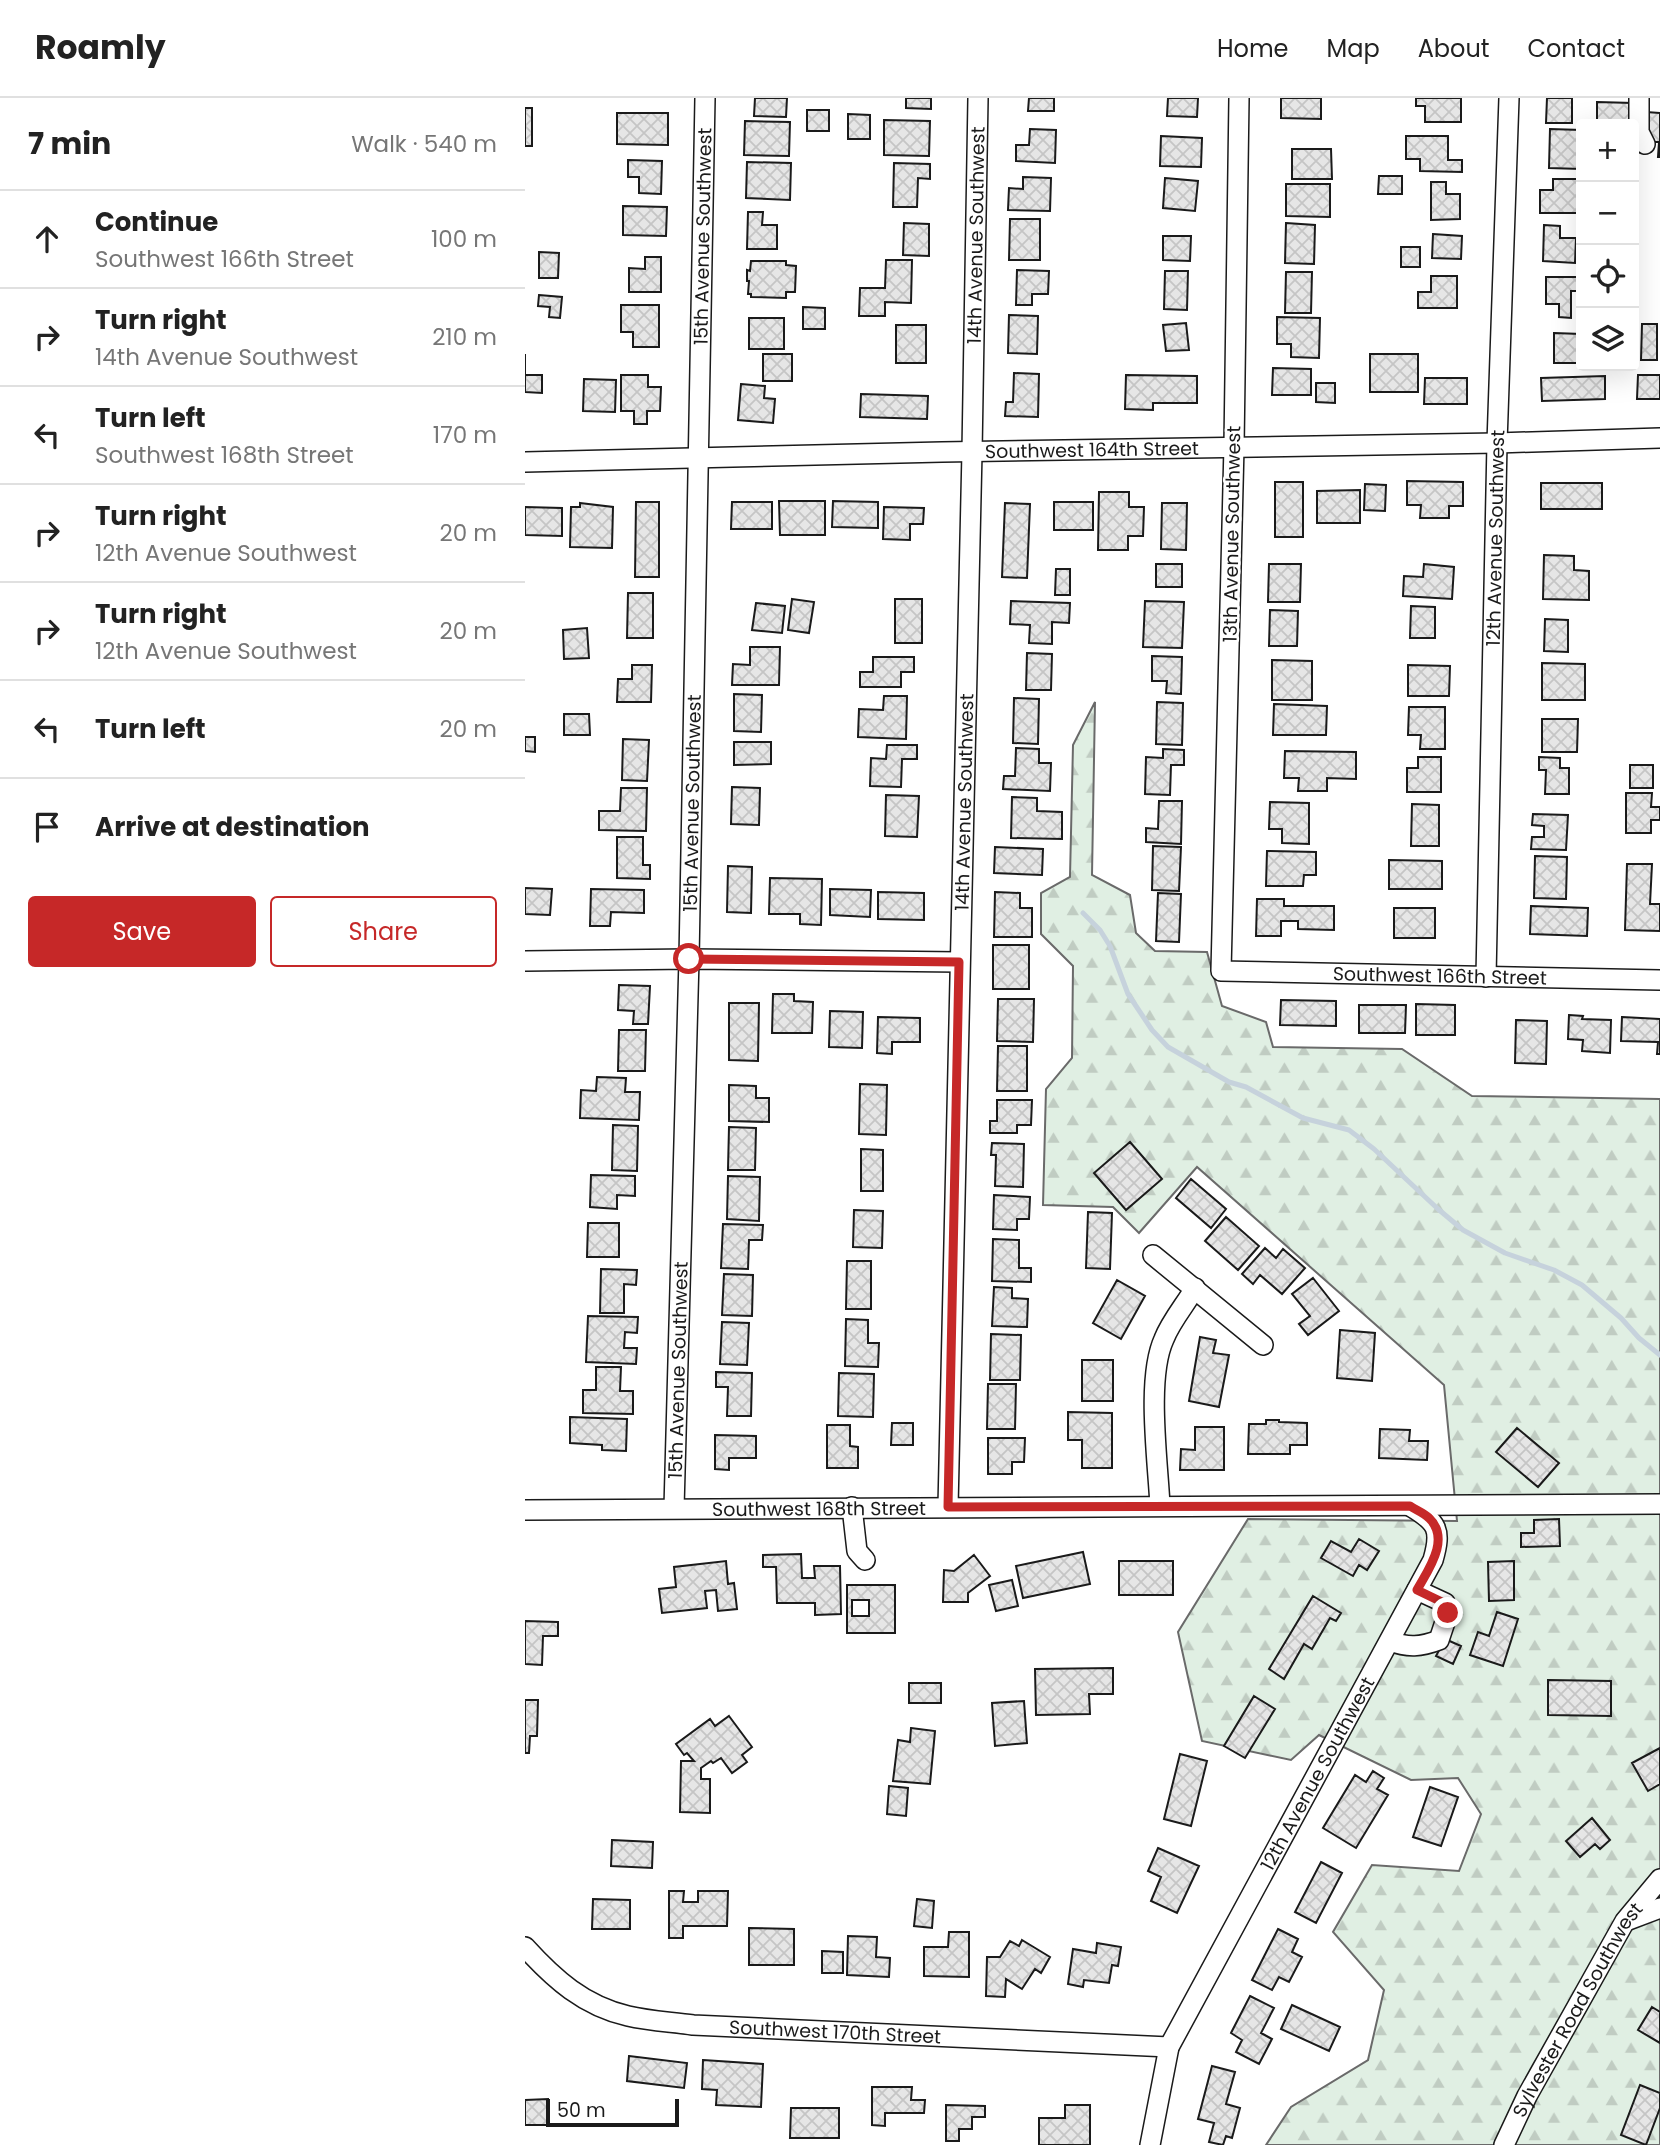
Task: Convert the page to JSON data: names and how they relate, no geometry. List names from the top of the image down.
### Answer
{
  "streets": {
    "street": [
      "15th Avenue Southwest",
      "14th Avenue Southwest",
      "Southwest 164th Street",
      "13th Avenue Southwest",
      "12th Avenue Southwest",
      "Southwest 166th Street",
      "Southwest 168th Street",
      "Sylvester Road Southwest",
      "Southwest 170th Street"
    ]
  },
  "crossings": [
    ["15th Avenue Southwest", "Southwest 164th Street"],
    ["15th Avenue Southwest", "Southwest 168th Street"],
    ["14th Avenue Southwest", "Southwest 164th Street"],
    ["14th Avenue Southwest", "Southwest 168th Street"],
    ["Southwest 164th Street", "13th Avenue Southwest"],
    ["Southwest 164th Street", "12th Avenue Southwest"],
    ["13th Avenue Southwest", "Southwest 166th Street"],
    ["12th Avenue Southwest", "Southwest 166th Street"],
    ["12th Avenue Southwest", "Southwest 168th Street"],
    ["12th Avenue Southwest", "Southwest 170th Street"]
  ],
  "scale_bar": "50 m",
  "page": {
    "header": "Roamly",
    "nav": [
      "Home",
      "Map",
      "About",
      "Contact"
    ],
    "heading": ["7 min", "Walk · 540 m"],
    "map_buttons": ["+", "−"],
    "list": [
      ["Continue", "Southwest 166th Street", "100 m"],
      ["Turn right", "14th Avenue Southwest", "210 m"],
      ["Turn left", "Southwest 168th Street", "170 m"],
      ["Turn right", "12th Avenue Southwest", "20 m"],
      ["Turn right", "12th Avenue Southwest", "20 m"],
      ["Turn left", "20 m"],
      "Arrive at destination"
    ],
    "buttons": ["Save", "Share"],
    "scale": "50 m"
  }
}
